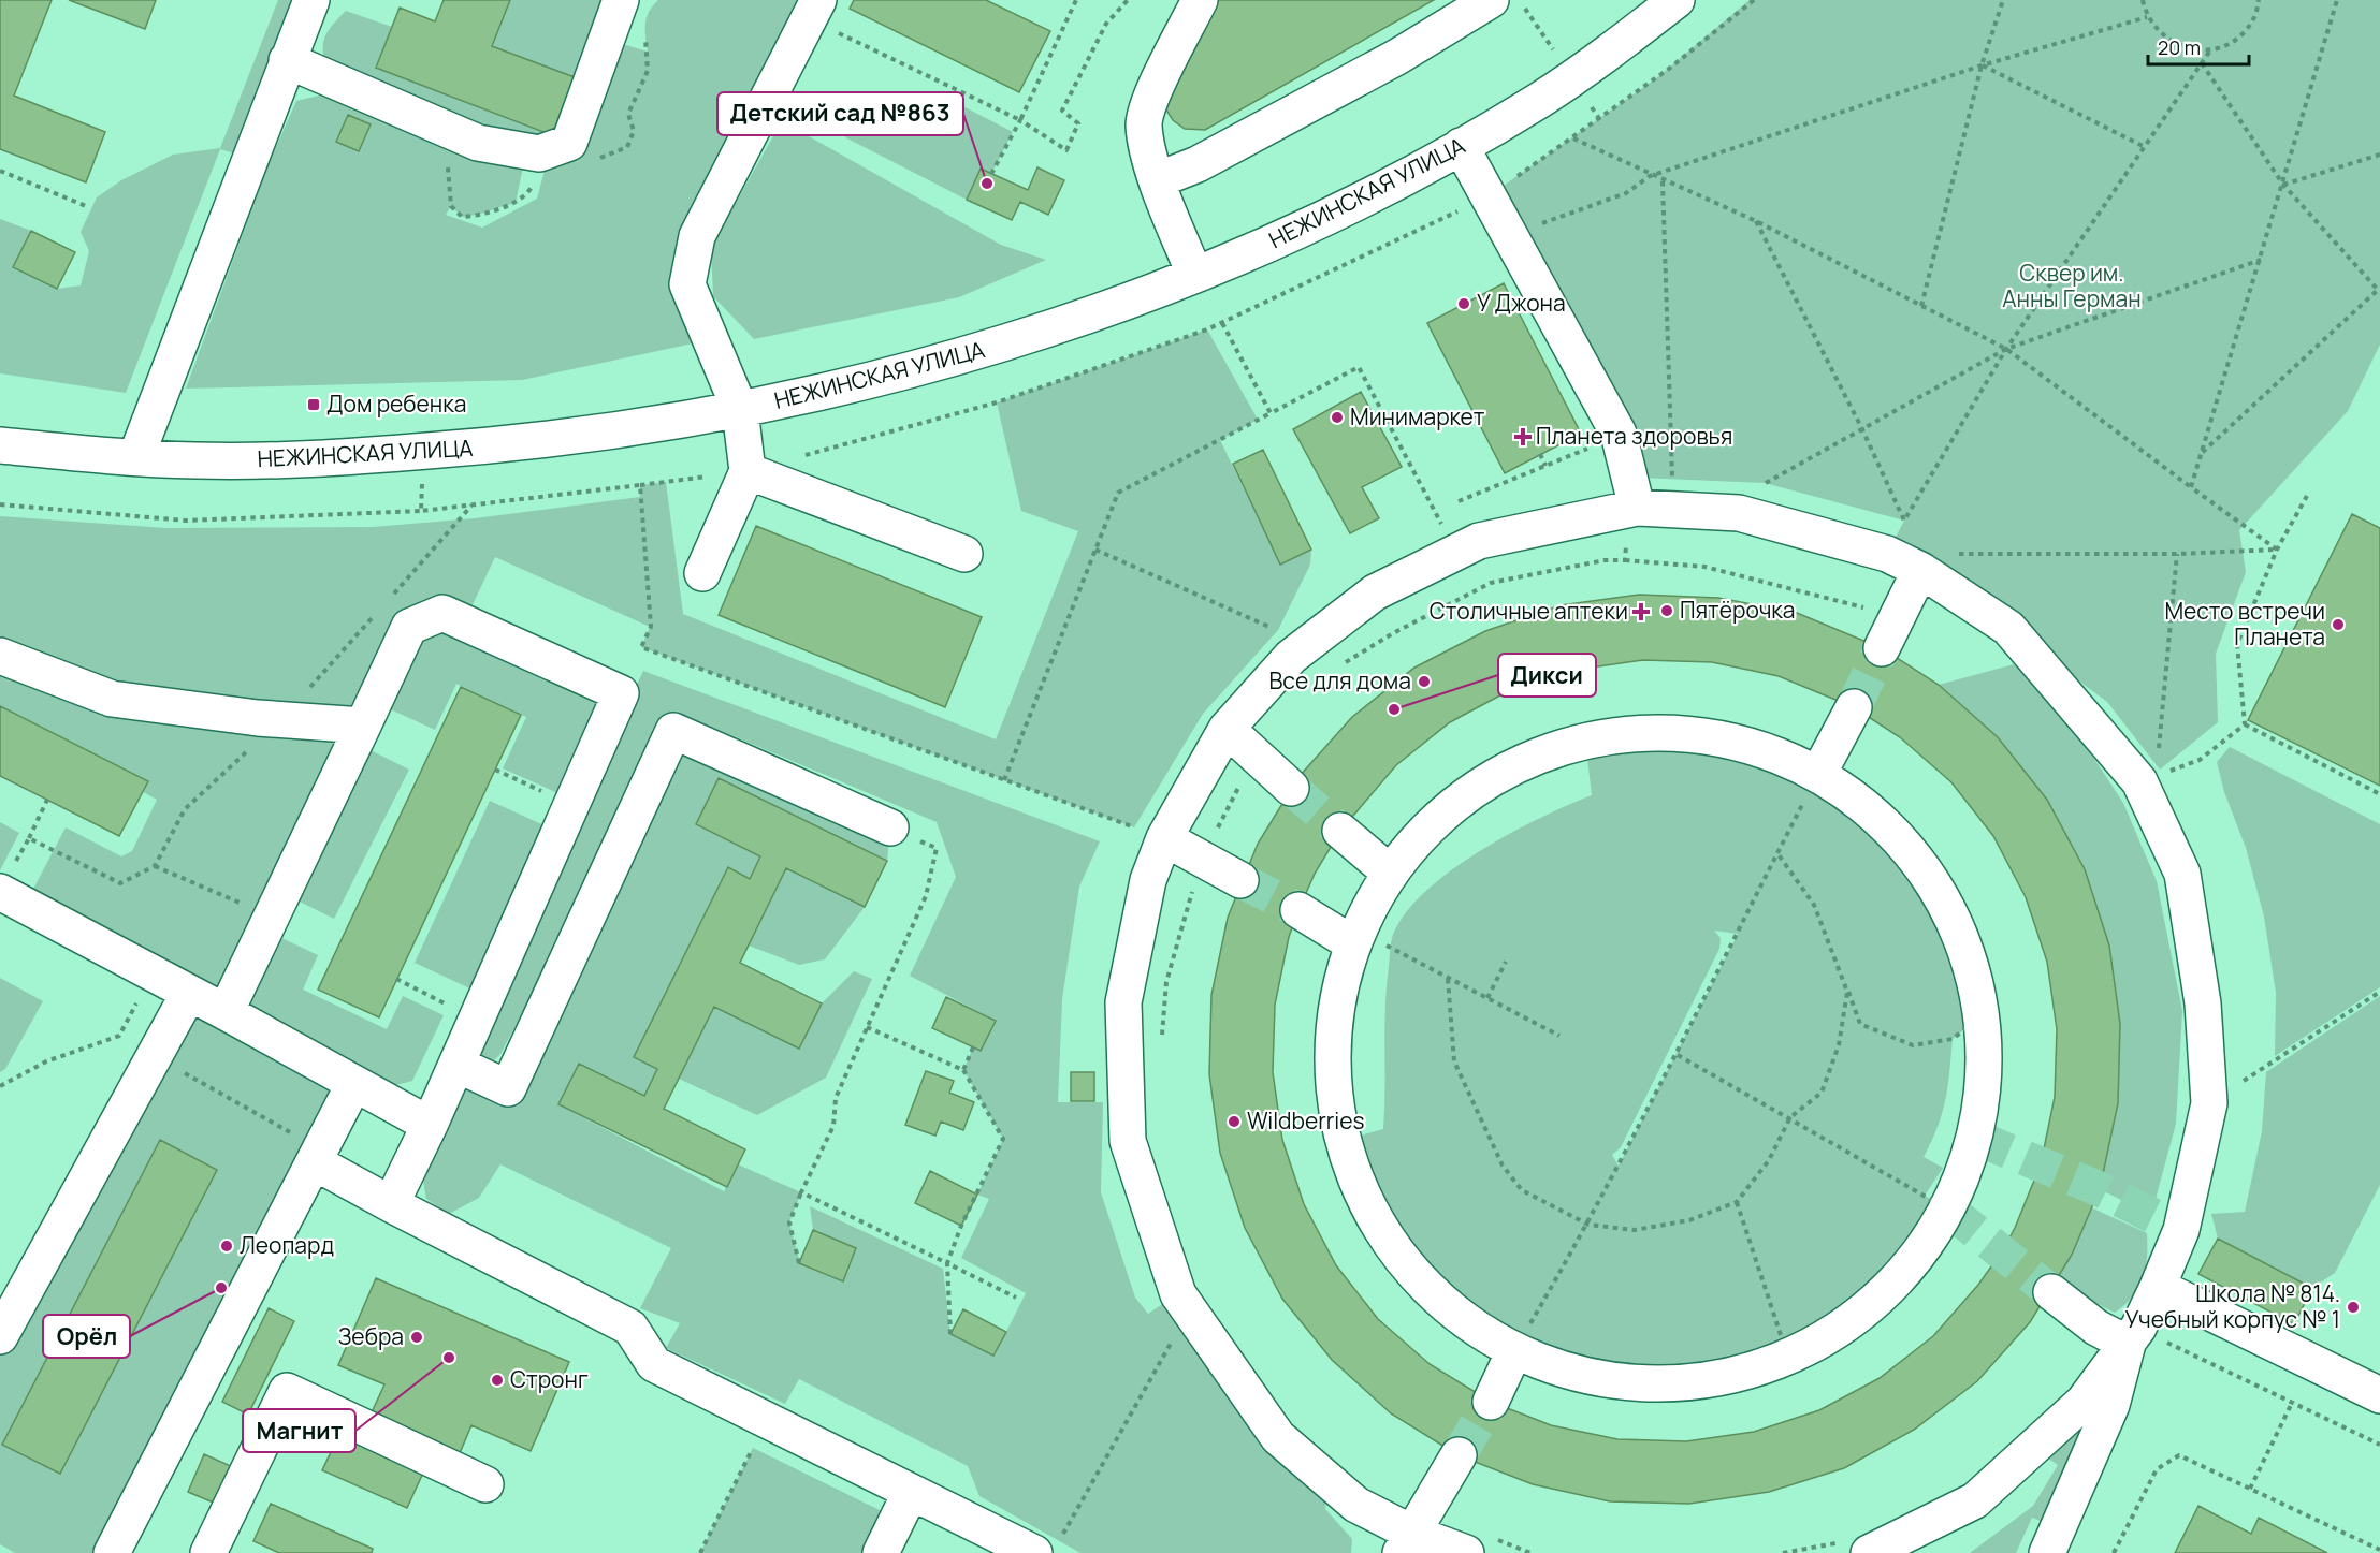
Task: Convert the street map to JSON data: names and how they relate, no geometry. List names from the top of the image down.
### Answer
{
  "streets": {
    "street": ["НЕЖИНСКАЯ УЛИЦА"]
  },
  "parks": ["Сквер им. Анны Герман"],
  "places": {
    "other": [
      "Детский сад №863",
      "У Джона",
      "Минимаркет",
      "Пятёрочка",
      "Место встречи Планета",
      "Все для дома",
      "Дикси",
      "Wildberries",
      "Леопард",
      "Орёл",
      "Школа № 814. Учебный корпус № 1",
      "Зебра",
      "Магнит",
      "Стронг"
    ],
    "transit": ["Дом ребенка"],
    "health": ["Планета здоровья", "Столичные аптеки"]
  },
  "scale_bar": "20 m"
}
